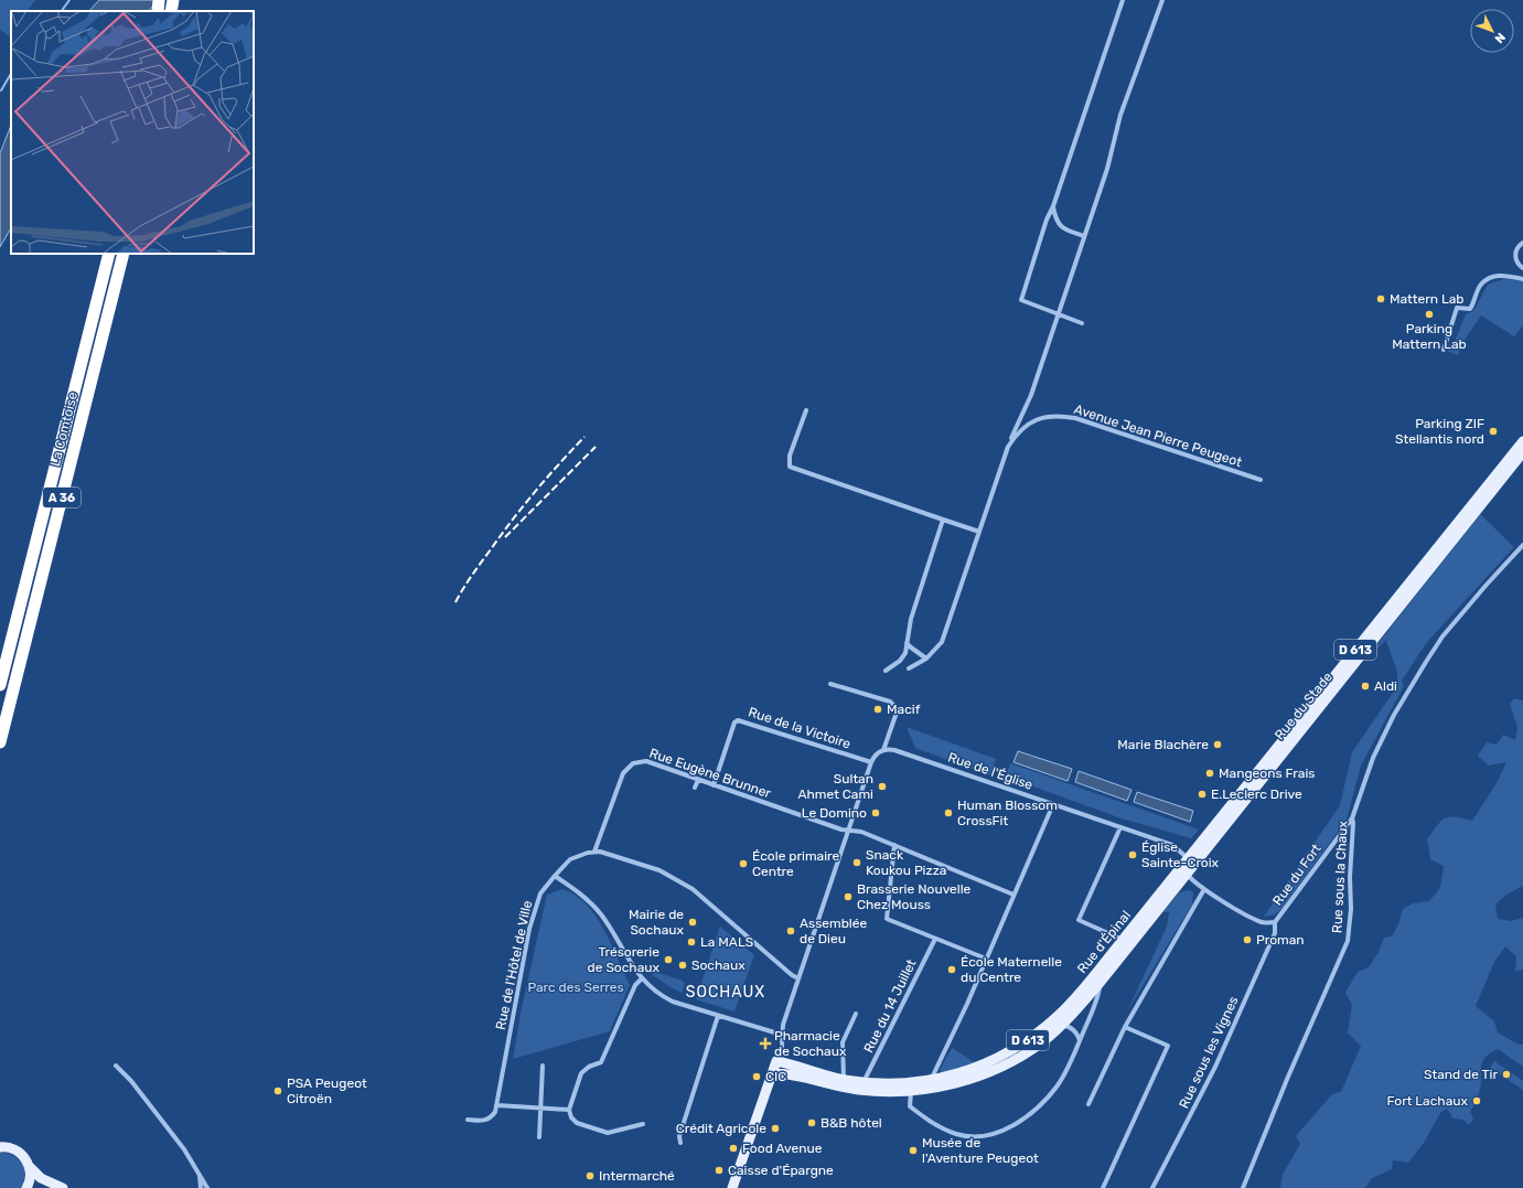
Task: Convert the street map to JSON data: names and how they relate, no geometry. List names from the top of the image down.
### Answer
{
  "streets": {
    "highway": ["La Comtoise", "A 36"],
    "main road": ["D 613", "Rue du Stade", "Rue d'Épinal"],
    "street": [
      "Avenue Jean Pierre Peugeot",
      "Rue de la Victoire",
      "Rue de l'Église",
      "Rue Eugène Brunner",
      "Rue du Fort",
      "Rue sous la Chaux",
      "Rue de l'Hôtel de Ville",
      "Rue du 14 Juillet",
      "Rue sous les Vignes"
    ]
  },
  "crossings": [
    ["Rue du Stade", "Rue de l'Église"],
    ["Rue du Stade", "Rue d'Épinal"],
    ["Rue de la Victoire", "Rue Eugène Brunner"],
    ["Rue de l'Église", "Rue d'Épinal"],
    ["Rue Eugène Brunner", "Rue de l'Hôtel de Ville"],
    ["Rue du Fort", "Rue sous la Chaux"],
    ["Rue du Fort", "Rue sous les Vignes"],
    ["Rue d'Épinal", "Rue du 14 Juillet"]
  ],
  "districts": ["SOCHAUX"],
  "parks": ["Parc des Serres"],
  "places": {
    "other": [
      "Mattern Lab",
      "Parking Mattern Lab",
      "Parking ZIF Stellantis nord",
      "Aldi",
      "Macif",
      "Marie Blachère",
      "Mangeons Frais",
      "Sultan Ahmet Cami",
      "E.Leclerc Drive",
      "Le Domino",
      "Human Blossom CrossFit",
      "Église Sainte-Croix",
      "Snack Koukou Pizza",
      "École primaire Centre",
      "Brasserie Nouvelle Chez Mouss",
      "Mairie de Sochaux",
      "Assemblée de Dieu",
      "Proman",
      "La MALS",
      "Trésorerie de Sochaux",
      "Sochaux",
      "École Maternelle du Centre",
      "Stand de Tir",
      "CIC",
      "PSA Peugeot Citroën",
      "Fort Lachaux",
      "B&B hôtel",
      "Crédit Agricole",
      "Food Avenue",
      "Musée de l'Aventure Peugeot",
      "Caisse d'Épargne",
      "Intermarché"
    ],
    "health": ["Pharmacie de Sochaux"]
  },
  "north": "bottom right"
}
